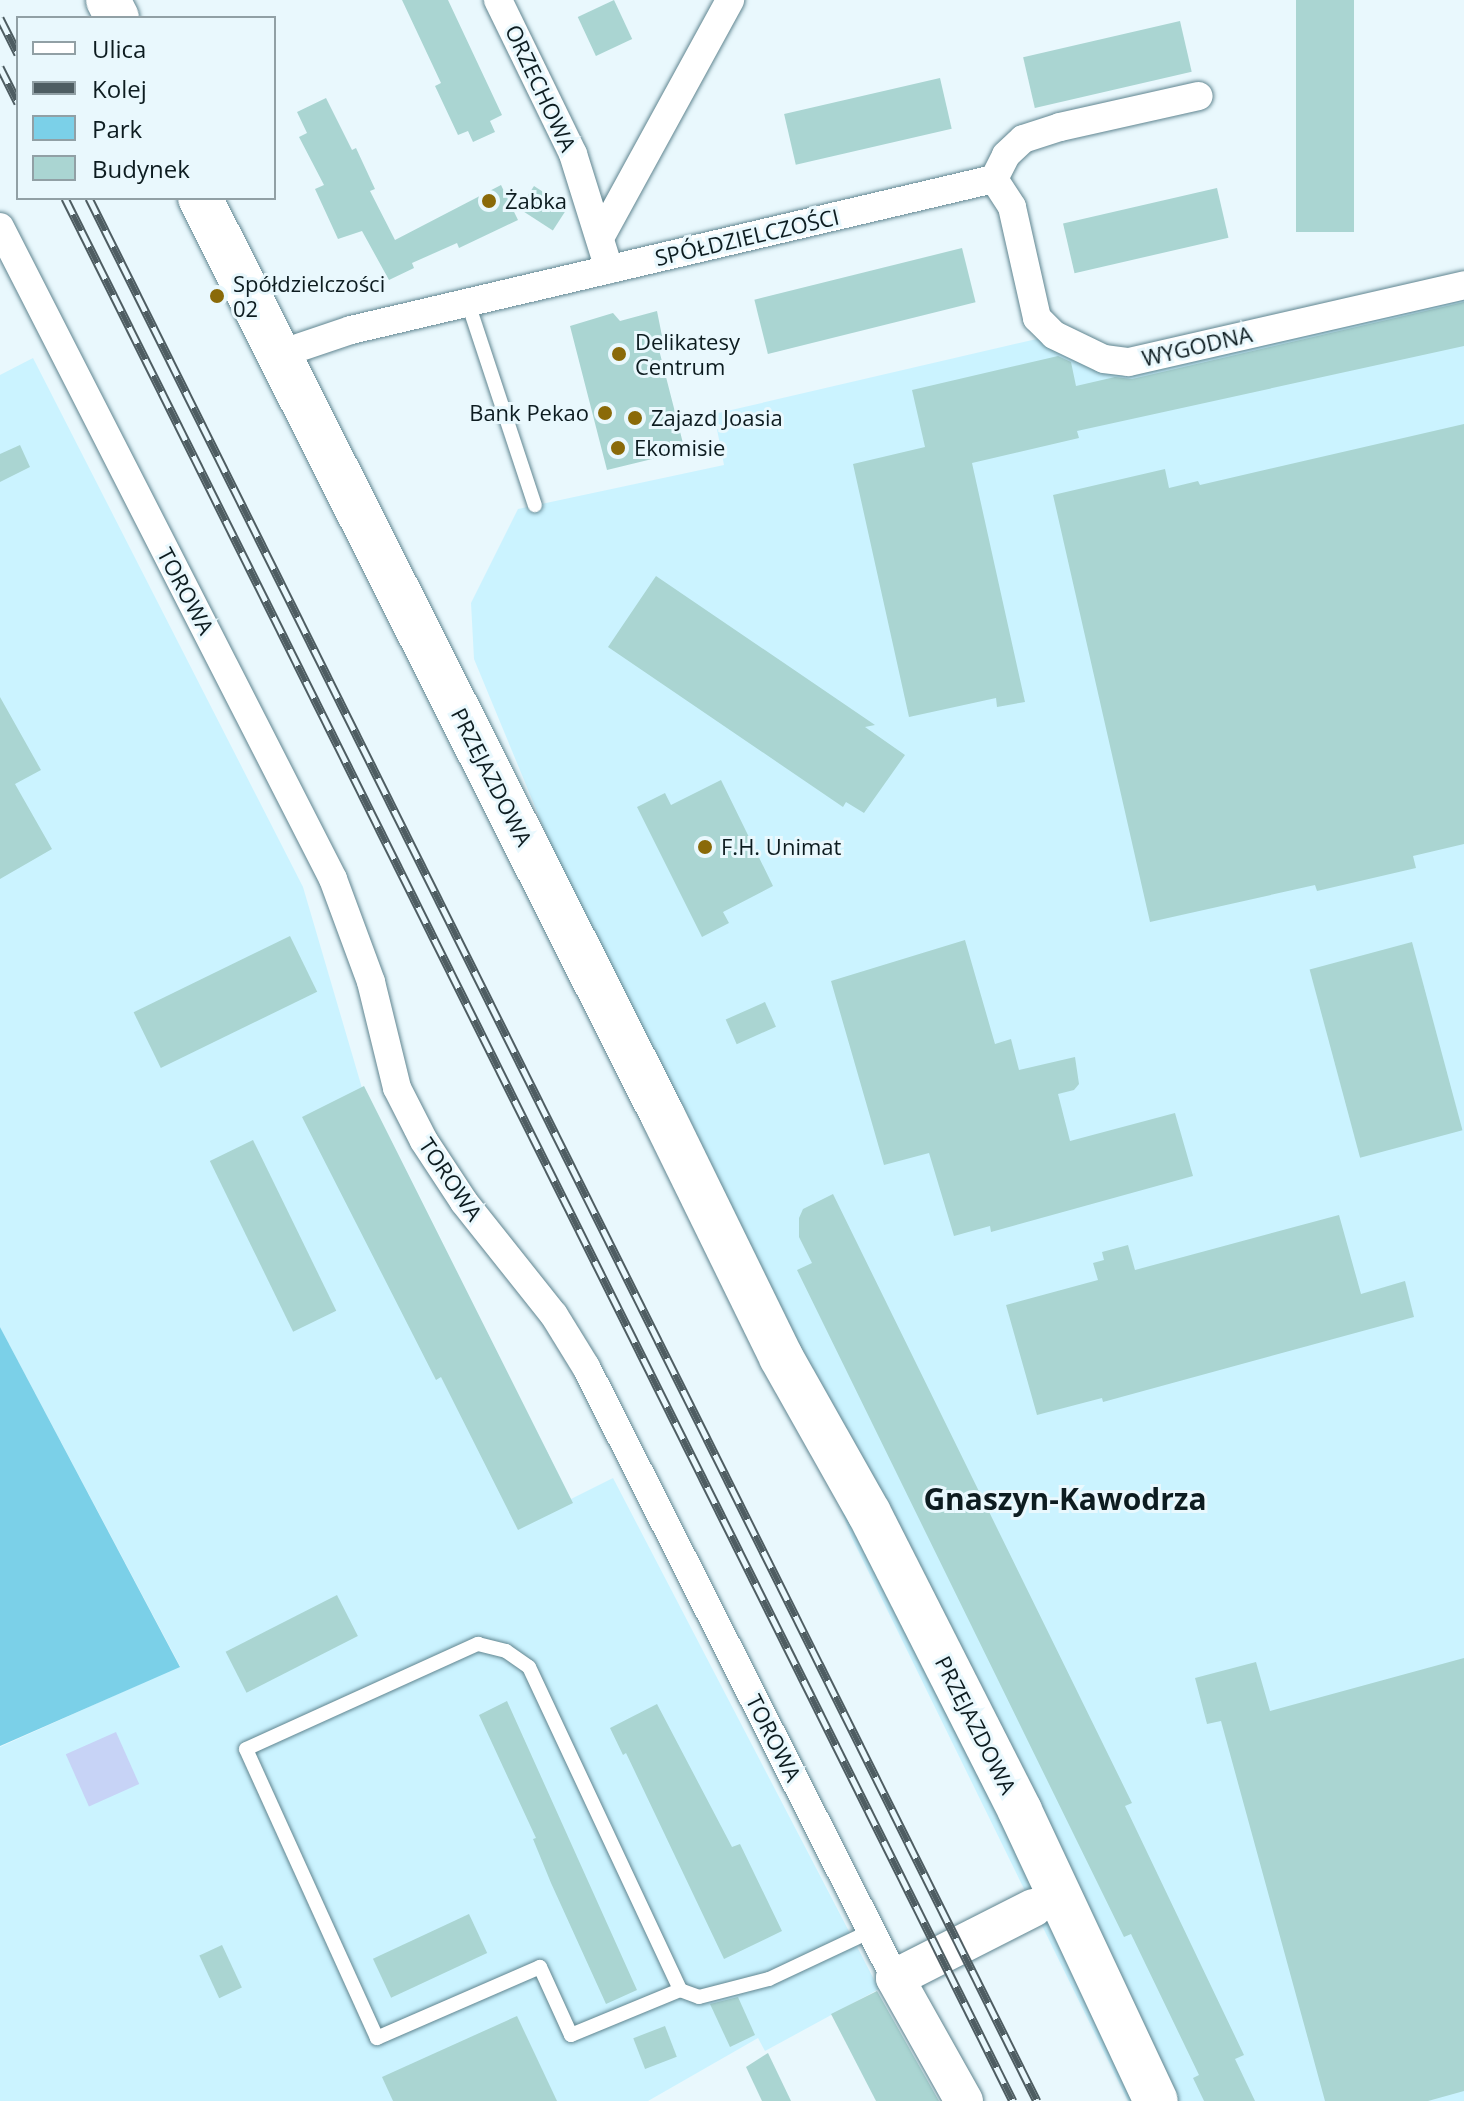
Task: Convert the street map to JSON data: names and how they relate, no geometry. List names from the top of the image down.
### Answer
{
  "streets": {
    "main road": ["PRZEJAZDOWA"],
    "street": [
      "ORZECHOWA",
      "SPÓŁDZIELCZOŚCI",
      "WYGODNA",
      "TOROWA"
    ]
  },
  "crossings": [
    ["ORZECHOWA", "SPÓŁDZIELCZOŚCI"],
    ["SPÓŁDZIELCZOŚCI", "WYGODNA"],
    ["SPÓŁDZIELCZOŚCI", "PRZEJAZDOWA"]
  ],
  "districts": ["Gnaszyn-Kawodrza"],
  "places": [
    "Żabka",
    "Spółdzielczości 02",
    "Delikatesy Centrum",
    "Bank Pekao",
    "Zajazd Joasia",
    "Ekomisie",
    "F.H. Unimat"
  ],
  "legend": [
    "Ulica",
    "Kolej",
    "Park",
    "Budynek"
  ]
}
